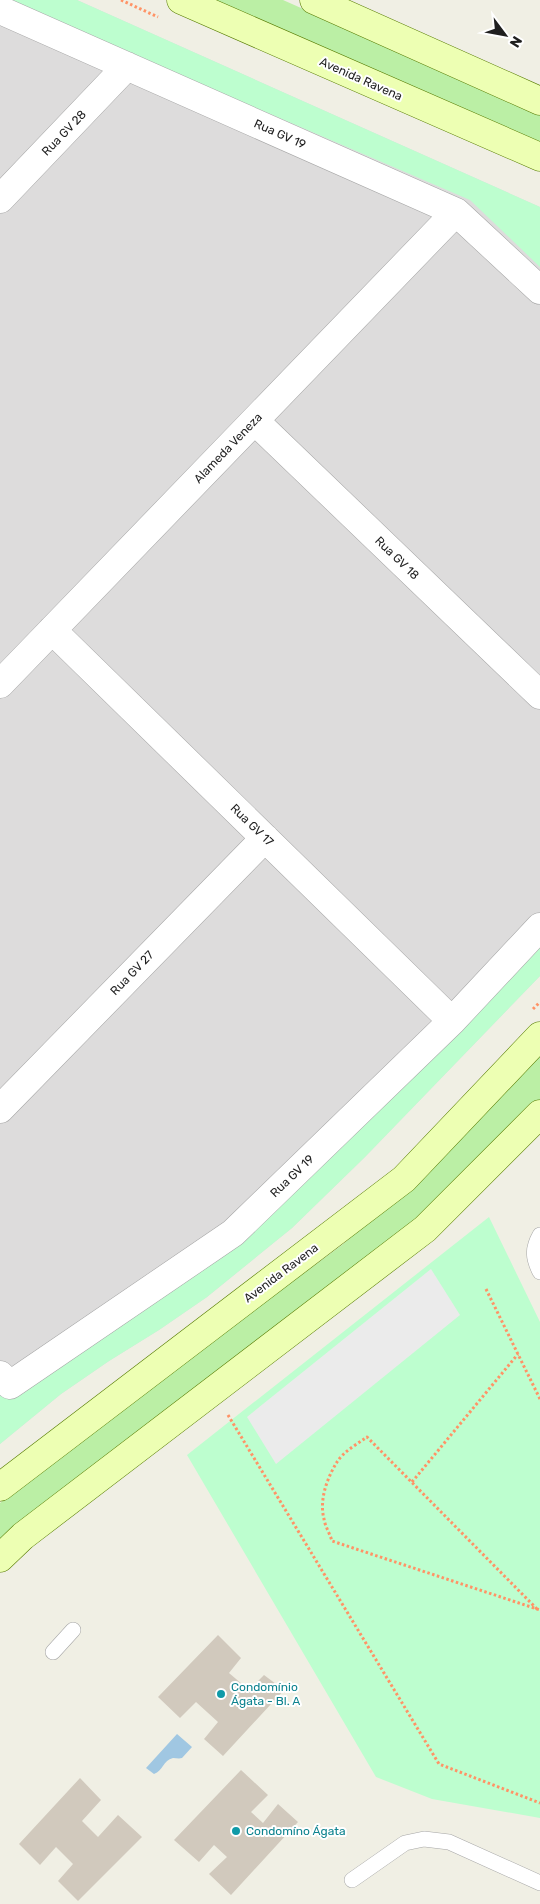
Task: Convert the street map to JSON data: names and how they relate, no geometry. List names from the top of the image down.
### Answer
{
  "streets": {
    "main road": ["Avenida Ravena"],
    "street": [
      "Rua GV 28",
      "Rua GV 19",
      "Alameda Veneza",
      "Rua GV 18",
      "Rua GV 17",
      "Rua GV 27"
    ]
  },
  "crossings": [
    ["Rua GV 28", "Rua GV 19"],
    ["Rua GV 19", "Alameda Veneza"],
    ["Rua GV 19", "Rua GV 17"],
    ["Alameda Veneza", "Rua GV 18"],
    ["Alameda Veneza", "Rua GV 17"],
    ["Rua GV 17", "Rua GV 27"]
  ],
  "places": ["Condomínio Ágata - Bl. A", "Condomíno Ágata"],
  "north": "bottom right"
}
